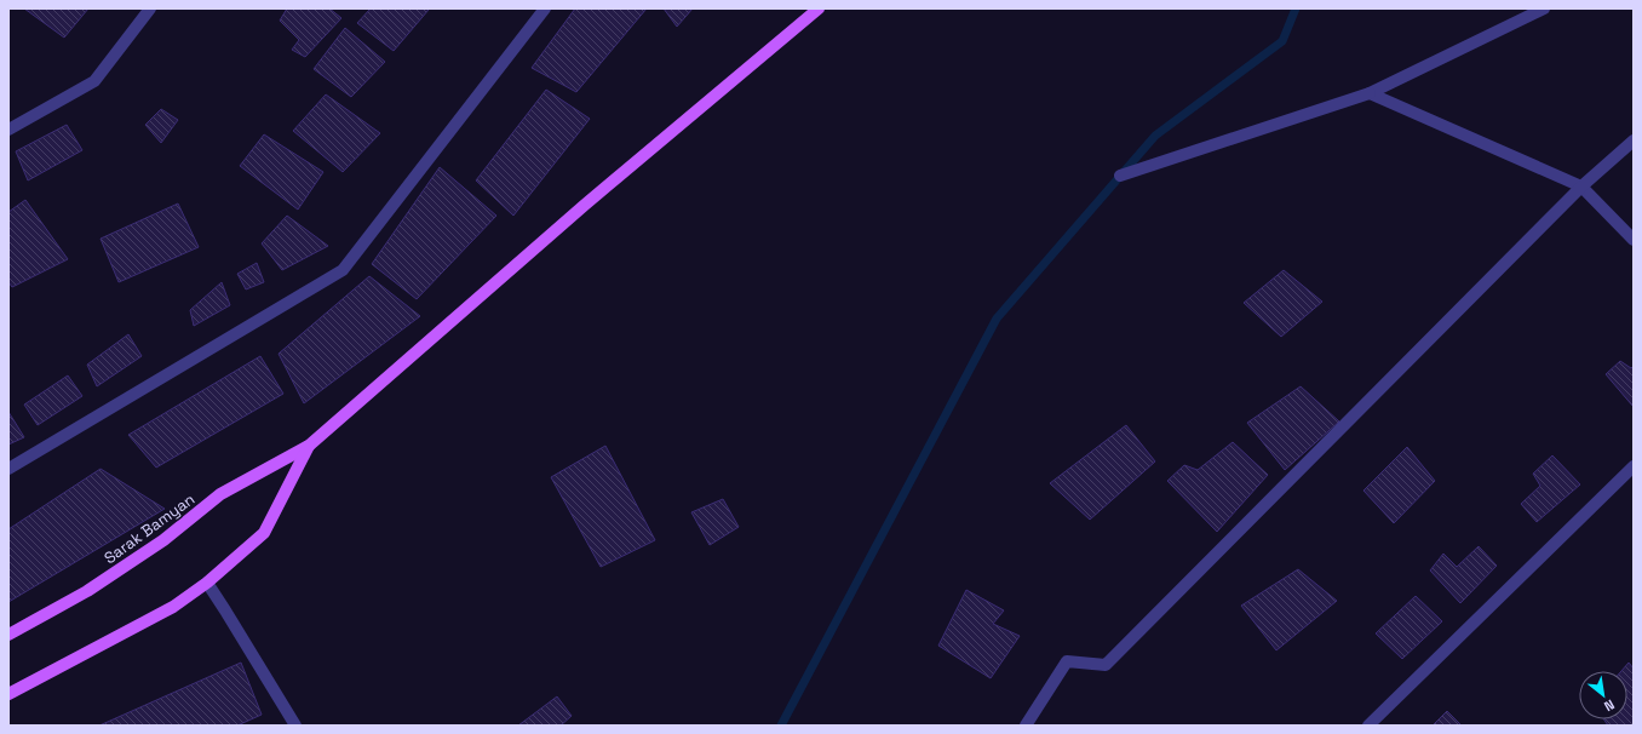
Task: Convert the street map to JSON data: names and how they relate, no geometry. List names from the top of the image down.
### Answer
{
  "streets": {
    "main road": ["Sarak Bamyan"]
  },
  "north": "bottom right"
}
